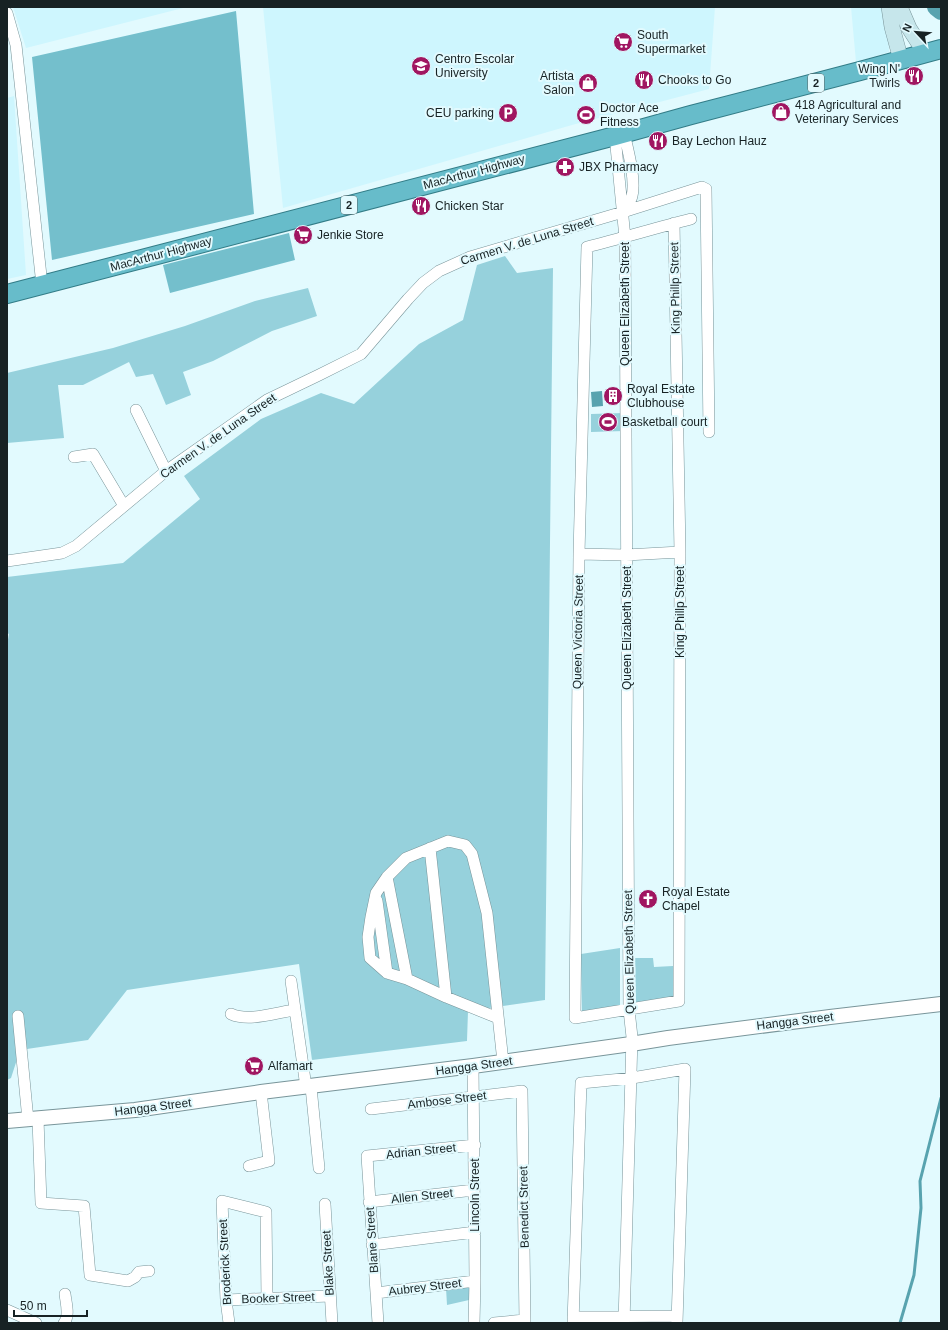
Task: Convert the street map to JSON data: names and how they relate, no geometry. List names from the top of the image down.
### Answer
{
  "streets": {
    "highway": ["2", "MacArthur Highway"],
    "street": [
      "Carmen V. de Luna Street",
      "King Phillp Street",
      "Queen Elizabeth Street",
      "Queen Victoria Street",
      "Hangga Street",
      "Ambose Street",
      "Adrian Street",
      "Lincoln Street",
      "Allen Street",
      "Benedict Street",
      "Blane Street",
      "Broderick Street",
      "Blake Street",
      "Aubrey Street",
      "Booker Street"
    ]
  },
  "crossings": [
    ["MacArthur Highway", "Queen Elizabeth Street"],
    ["Carmen V. de Luna Street", "Queen Elizabeth Street"],
    ["King Phillp Street", "Queen Elizabeth Street"],
    ["King Phillp Street", "Queen Victoria Street"],
    ["Queen Elizabeth Street", "Queen Victoria Street"],
    ["Queen Elizabeth Street", "Hangga Street"],
    ["Hangga Street", "Lincoln Street"],
    ["Ambose Street", "Lincoln Street"],
    ["Ambose Street", "Benedict Street"],
    ["Adrian Street", "Lincoln Street"],
    ["Adrian Street", "Blane Street"],
    ["Lincoln Street", "Allen Street"],
    ["Lincoln Street", "Aubrey Street"],
    ["Allen Street", "Blane Street"],
    ["Blane Street", "Aubrey Street"],
    ["Broderick Street", "Booker Street"],
    ["Blake Street", "Booker Street"]
  ],
  "places": {
    "supermarket": ["South Supermarket", "Jenkie Store", "Alfamart"],
    "school or university": ["Centro Escolar University"],
    "restaurant": [
      "Wing N' Twirls",
      "Chooks to Go",
      "Bay Lechon Hauz",
      "Chicken Star"
    ],
    "shop": ["Artista Salon", "418 Agricultural and Veterinary Services"],
    "parking": ["CEU parking"],
    "sports": ["Doctor Ace Fitness", "Basketball court"],
    "pharmacy": ["JBX Pharmacy"],
    "building": ["Royal Estate Clubhouse"],
    "church": ["Royal Estate Chapel"]
  },
  "scale_bar": "50 m",
  "north": "top left"
}
